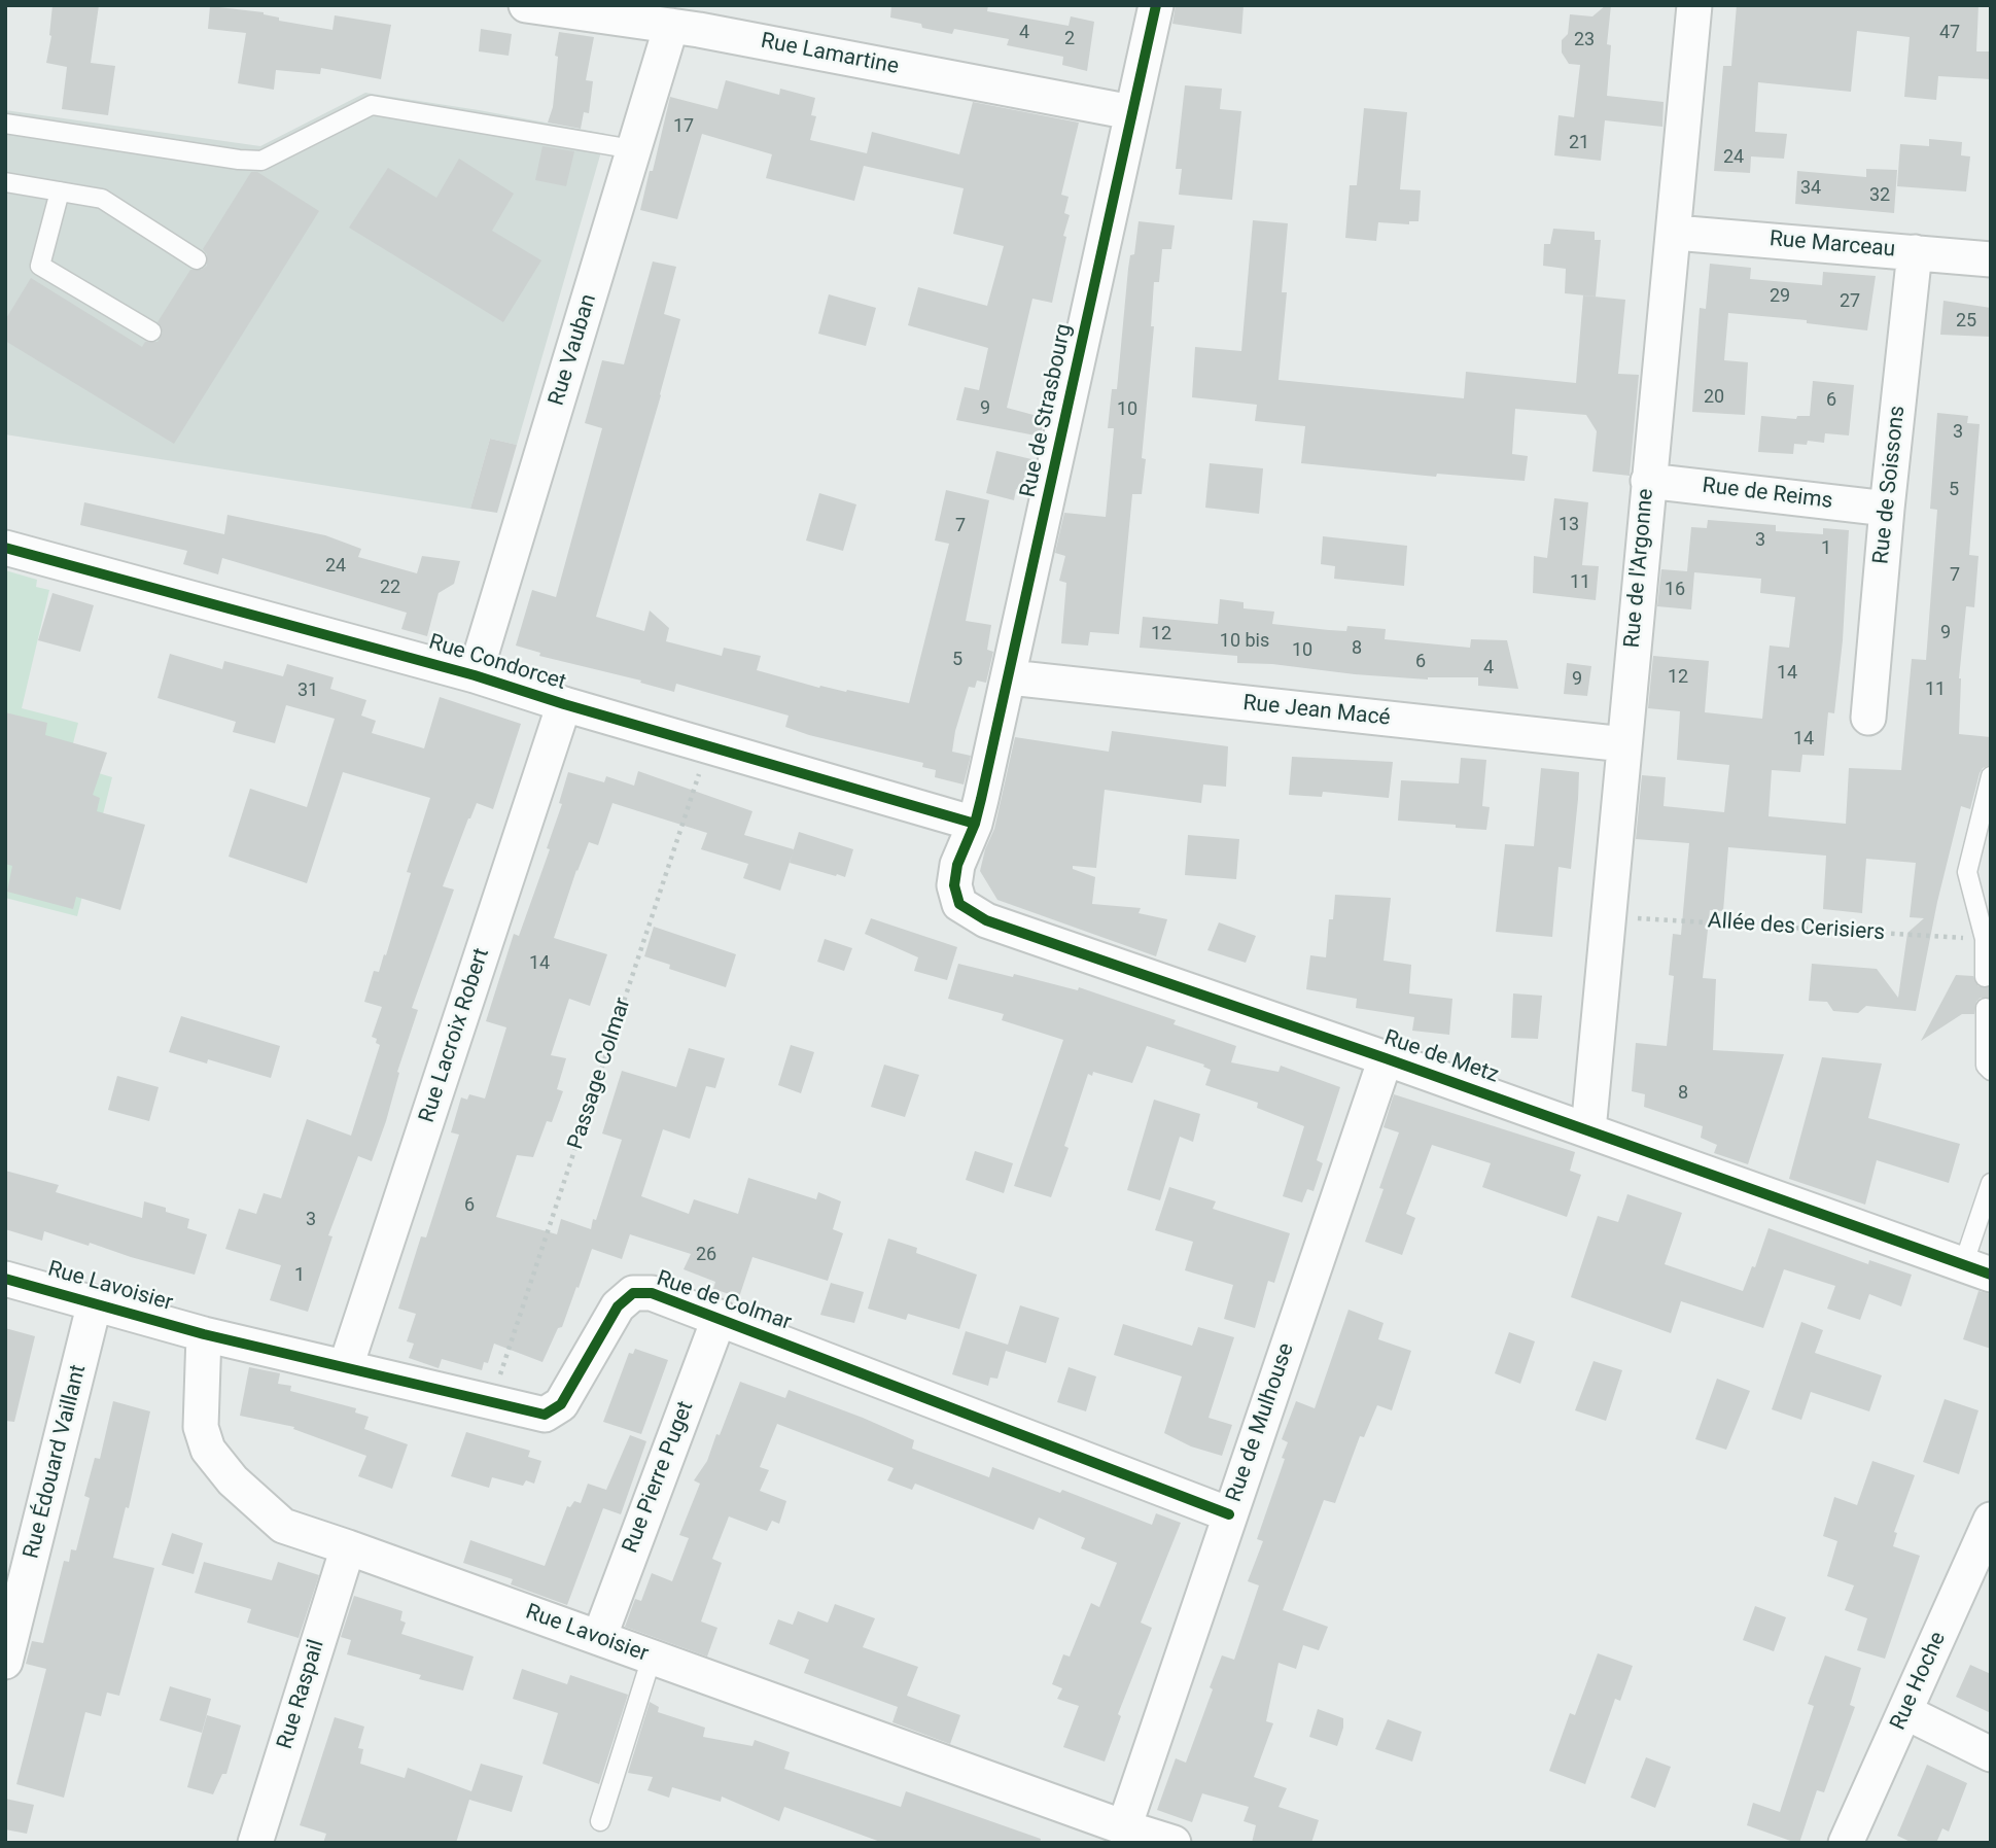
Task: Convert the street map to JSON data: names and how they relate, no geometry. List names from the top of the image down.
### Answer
{
  "streets": {
    "street": [
      "Rue Lamartine",
      "Rue Marceau",
      "Rue Vauban",
      "Rue de Strasbourg",
      "Rue de Soissons",
      "Rue de Reims",
      "Rue de l'Argonne",
      "Rue Condorcet",
      "Rue Jean Macé",
      "Rue Lacroix Robert",
      "Rue de Metz",
      "Rue Lavoisier",
      "Rue de Colmar",
      "Rue de Mulhouse",
      "Rue Édouard Vaillant",
      "Rue Pierre Puget",
      "Rue Hoche",
      "Rue Raspail"
    ],
    "path": ["Allée des Cerisiers", "Passage Colmar"]
  },
  "crossings": [
    ["Rue Lamartine", "Rue Vauban"],
    ["Rue Lamartine", "Rue de Strasbourg"],
    ["Rue Marceau", "Rue de Soissons"],
    ["Rue Marceau", "Rue de l'Argonne"],
    ["Rue Vauban", "Rue Condorcet"],
    ["Rue de Strasbourg", "Rue Condorcet"],
    ["Rue de Strasbourg", "Rue Jean Macé"],
    ["Rue de Strasbourg", "Rue de Metz"],
    ["Rue de Soissons", "Rue de Reims"],
    ["Rue de Reims", "Rue de l'Argonne"],
    ["Rue de l'Argonne", "Rue Jean Macé"],
    ["Rue de l'Argonne", "Allée des Cerisiers"],
    ["Rue de l'Argonne", "Rue de Metz"],
    ["Rue Condorcet", "Rue Lacroix Robert"],
    ["Rue Condorcet", "Rue de Metz"],
    ["Rue Condorcet", "Passage Colmar"],
    ["Rue Lacroix Robert", "Rue de Colmar"],
    ["Rue de Metz", "Rue de Mulhouse"],
    ["Passage Colmar", "Rue de Colmar"],
    ["Rue Lavoisier", "Rue de Colmar"],
    ["Rue Lavoisier", "Rue de Mulhouse"],
    ["Rue Lavoisier", "Rue Édouard Vaillant"],
    ["Rue Lavoisier", "Rue Pierre Puget"],
    ["Rue Lavoisier", "Rue Raspail"],
    ["Rue de Colmar", "Rue de Mulhouse"],
    ["Rue de Colmar", "Rue Pierre Puget"]
  ],
  "house_numbers": [
    "4",
    "47",
    "2",
    "23",
    "17",
    "21",
    "24",
    "34",
    "32",
    "29",
    "27",
    "25",
    "20",
    "6",
    "9",
    "10",
    "3",
    "5",
    "13",
    "7",
    "3",
    "1",
    "24",
    "7",
    "11",
    "22",
    "16",
    "9",
    "12",
    "10 bis",
    "8",
    "10",
    "5",
    "6",
    "4",
    "14",
    "12",
    "9",
    "11",
    "31",
    "14",
    "14",
    "8",
    "6",
    "3",
    "26",
    "1"
  ]
}
